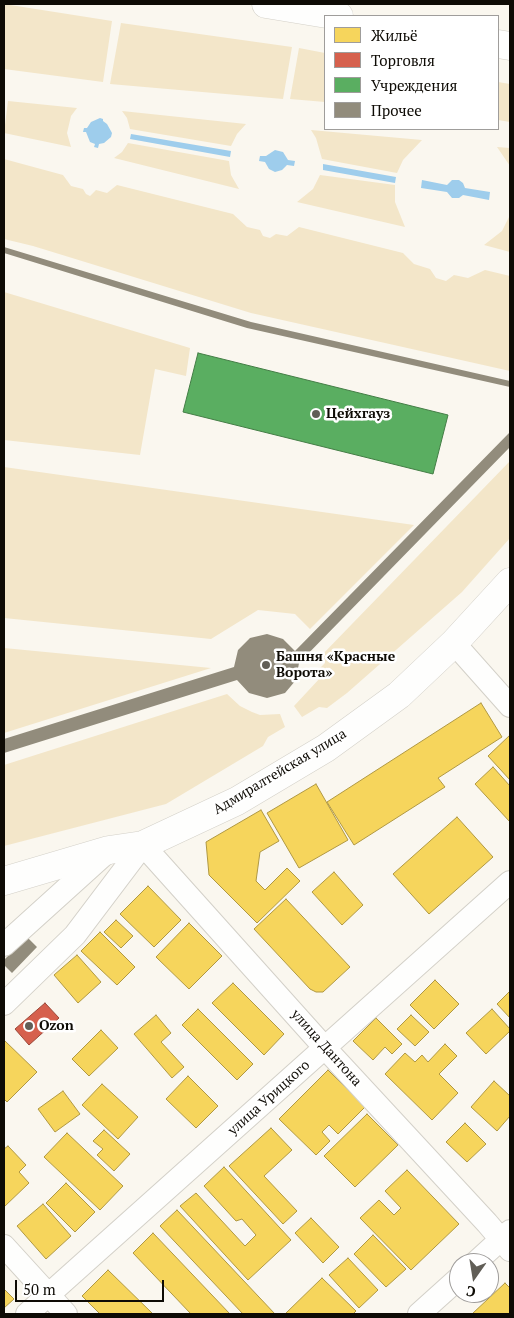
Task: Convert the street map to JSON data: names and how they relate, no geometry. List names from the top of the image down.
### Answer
{
  "streets": {
    "main road": ["Адмиралтейская улица"],
    "street": ["улица Дантона", "улица Урицкого"]
  },
  "crossings": [
    ["Адмиралтейская улица", "улица Дантона"],
    ["улица Дантона", "улица Урицкого"]
  ],
  "places": ["Цейхгауз", "Башня «Красные Ворота»", "Ozon"],
  "legend": [
    "Жильё",
    "Торговля",
    "Учреждения",
    "Прочее"
  ],
  "scale_bar": "50 m",
  "north": "bottom"
}
